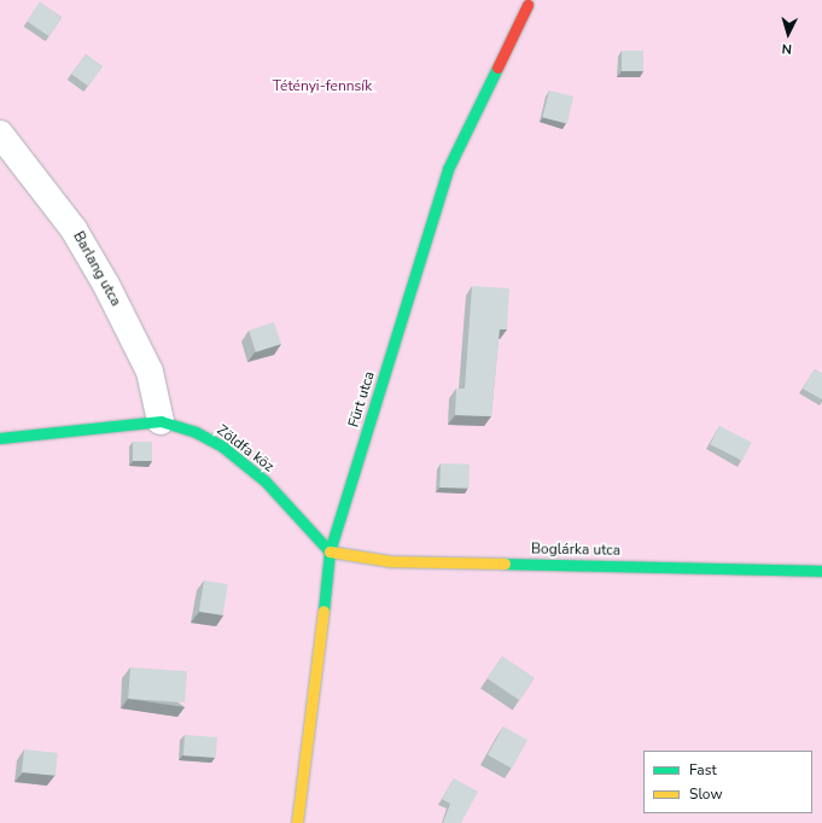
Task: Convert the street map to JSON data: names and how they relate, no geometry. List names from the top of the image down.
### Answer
{
  "streets": {
    "street": [
      "Barlang utca",
      "Fürt utca",
      "Zöldfa köz",
      "Boglárka utca"
    ]
  },
  "crossings": [
    ["Barlang utca", "Zöldfa köz"],
    ["Fürt utca", "Zöldfa köz"],
    ["Fürt utca", "Boglárka utca"],
    ["Zöldfa köz", "Boglárka utca"]
  ],
  "parks": ["Tétényi-fennsík"],
  "legend": ["Fast", "Slow"],
  "north": "bottom"
}
